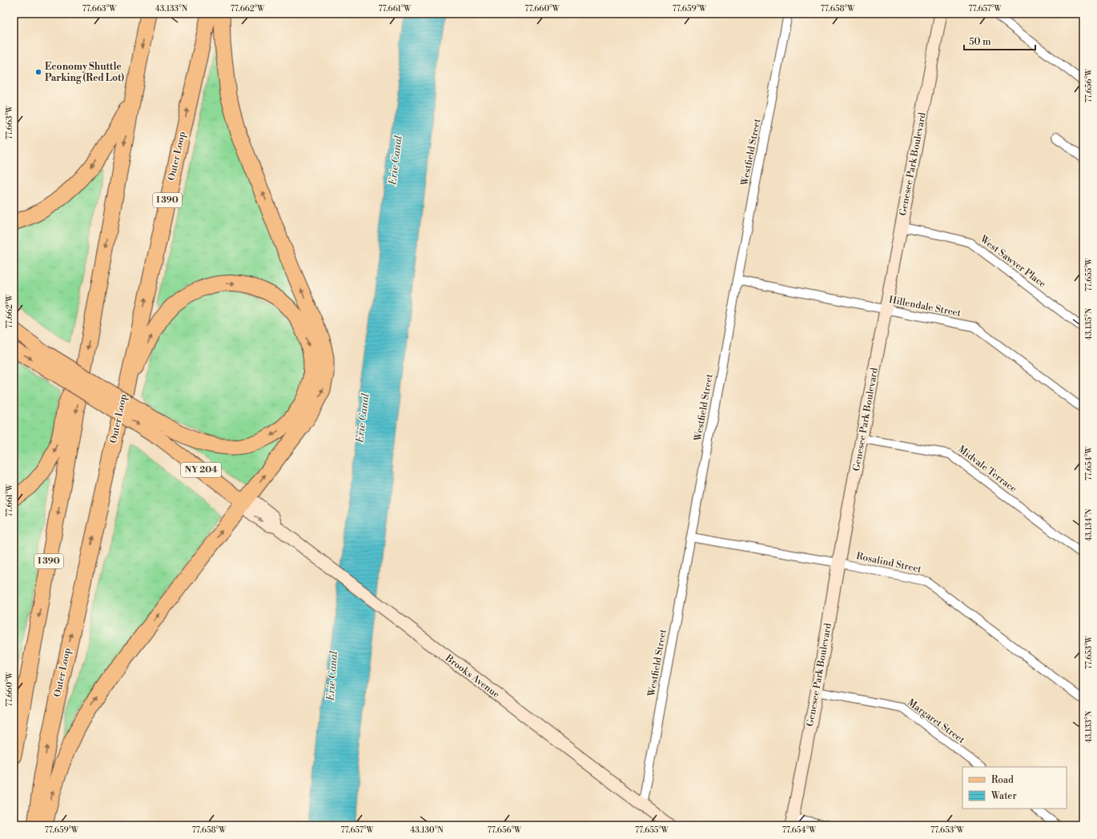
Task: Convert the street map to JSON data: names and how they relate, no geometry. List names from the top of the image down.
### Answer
{
  "streets": {
    "highway": ["Outer Loop", "I 390"],
    "main road": ["NY 204", "Brooks Avenue"],
    "street": [
      "Westfield Street",
      "Genesee Park Boulevard",
      "West Sawyer Place",
      "Hillendale Street",
      "Midvale Terrace",
      "Rosalind Street",
      "Margaret Street"
    ]
  },
  "crossings": [
    ["Westfield Street", "Hillendale Street"],
    ["Westfield Street", "Rosalind Street"],
    ["Westfield Street", "Brooks Avenue"],
    ["Genesee Park Boulevard", "West Sawyer Place"],
    ["Genesee Park Boulevard", "Hillendale Street"],
    ["Genesee Park Boulevard", "Midvale Terrace"],
    ["Genesee Park Boulevard", "Rosalind Street"],
    ["Genesee Park Boulevard", "Margaret Street"]
  ],
  "water": ["Erie Canal"],
  "places": ["Economy Shuttle Parking (Red Lot)"],
  "legend": ["Road", "Water"],
  "scale_bar": "50 m",
  "coordinates": [
    "77.663°W",
    "43.133°N",
    "77.662°W",
    "77.661°W",
    "77.660°W",
    "77.659°W",
    "77.658°W",
    "77.657°W",
    "77.656°W",
    "77.655°W",
    "43.135°N",
    "77.654°W",
    "43.134°N",
    "77.653°W",
    "43.130°N"
  ]
}
